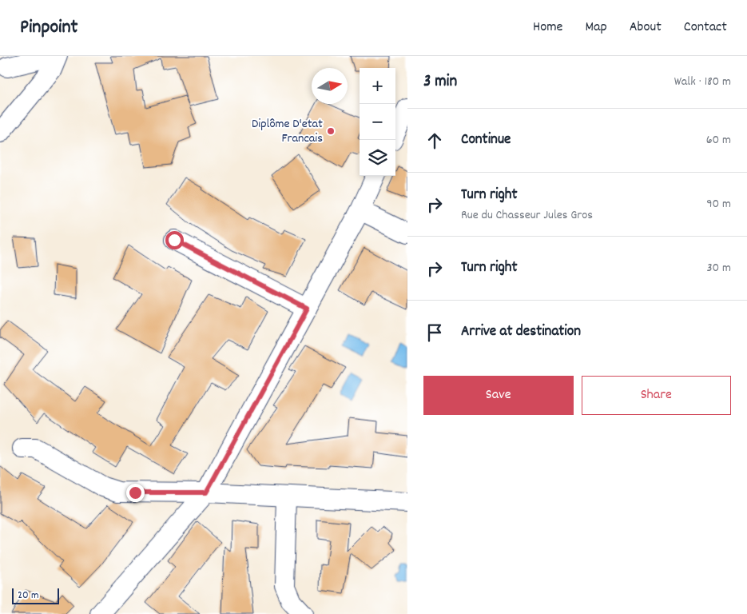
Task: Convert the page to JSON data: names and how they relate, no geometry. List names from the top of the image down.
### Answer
{
  "places": ["Diplôme D'etat Francais"],
  "scale_bar": "20 m",
  "north": "right",
  "page": {
    "header": "Pinpoint",
    "nav": [
      "Home",
      "Map",
      "About",
      "Contact"
    ],
    "heading": ["3 min", "Walk · 180 m"],
    "map_buttons": ["+", "−"],
    "list": [
      ["Continue", "60 m"],
      ["Turn right", "Rue du Chasseur Jules Gros", "90 m"],
      ["Turn right", "30 m"],
      "Arrive at destination"
    ],
    "buttons": ["Save", "Share"],
    "scale": "20 m"
  }
}
